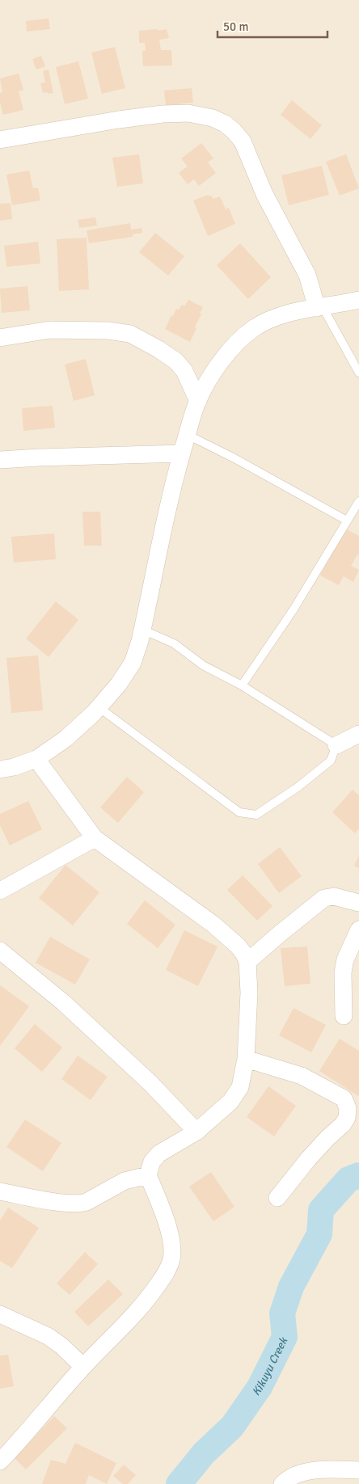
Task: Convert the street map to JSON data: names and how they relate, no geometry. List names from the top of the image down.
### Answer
{
  "water": ["Kikuyu Creek"],
  "scale_bar": "50 m"
}
